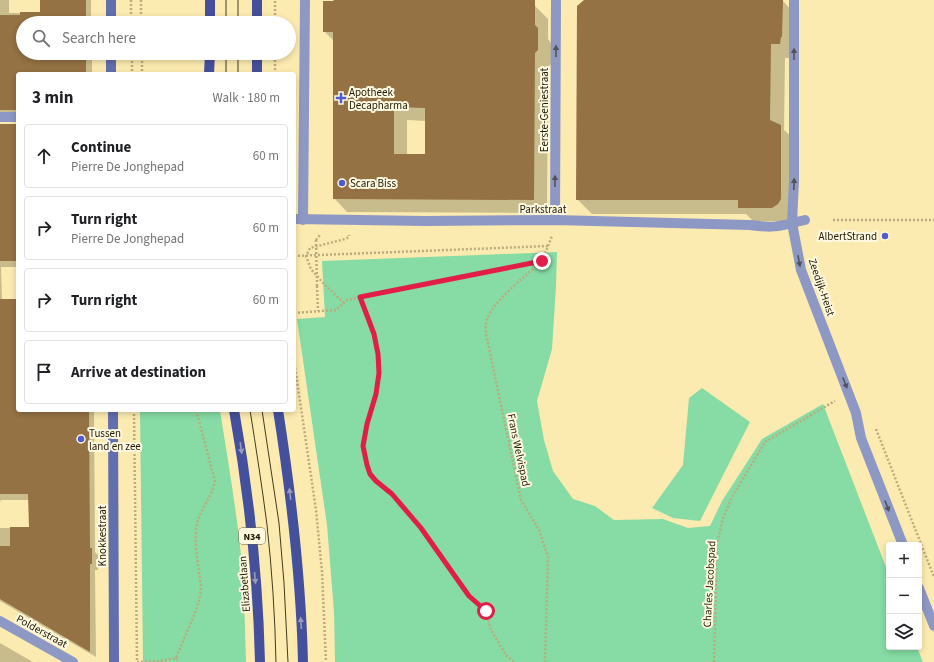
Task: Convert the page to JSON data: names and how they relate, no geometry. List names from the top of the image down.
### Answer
{
  "streets": {
    "main road": ["N34", "Elizabetlaan"],
    "street": [
      "Eerste-Geniestraat",
      "Parkstraat",
      "Zeedijk-Heist",
      "Knokkestraat",
      "Polderstraat"
    ],
    "path": ["Frans Welvispad", "Charles Jacobspad"]
  },
  "crossings": [
    ["Eerste-Geniestraat", "Parkstraat"],
    ["Parkstraat", "Zeedijk-Heist"]
  ],
  "one_way": ["Eerste-Geniestraat"],
  "places": {
    "health": ["Apotheek Decapharma"],
    "other": ["Scara Biss", "AlbertStrand", "Tussen land en zee"]
  },
  "page": {
    "search": "Search here",
    "heading": ["3 min", "Walk · 180 m"],
    "list": [
      ["Continue", "Pierre De Jonghepad", "60 m"],
      ["Turn right", "Pierre De Jonghepad", "60 m"],
      ["Turn right", "60 m"],
      "Arrive at destination"
    ],
    "map_buttons": ["+", "−"]
  }
}
